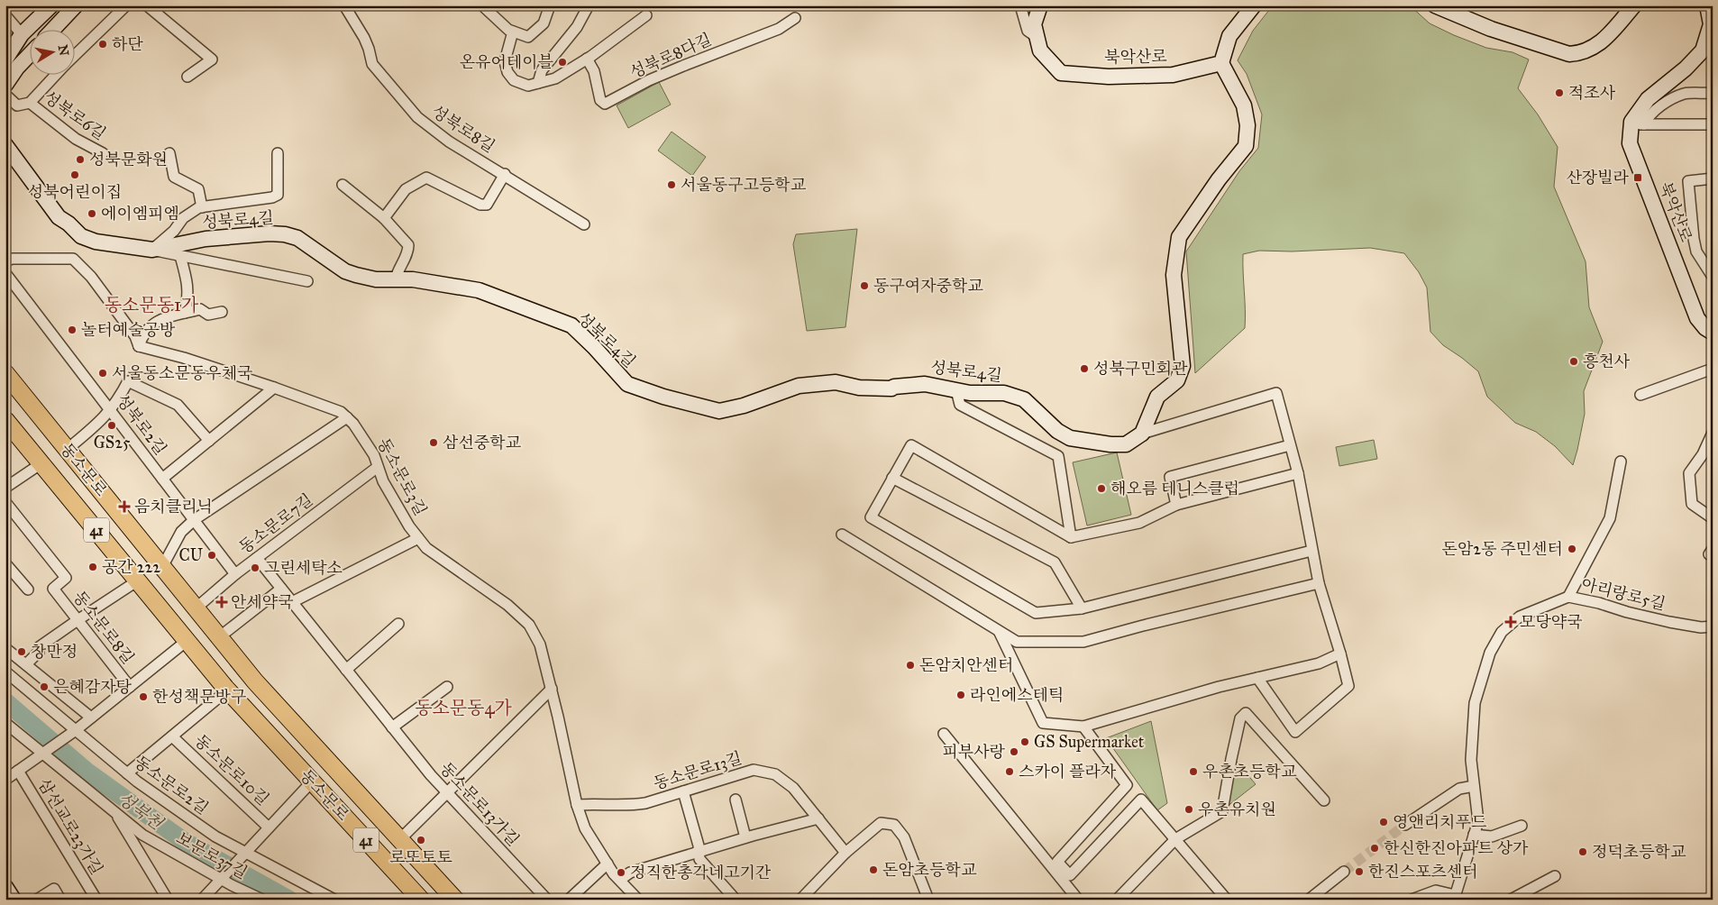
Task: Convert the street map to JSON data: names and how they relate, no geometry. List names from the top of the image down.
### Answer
{
  "streets": {
    "main road": ["동소문로", "41"],
    "street": [
      "성북로8다길",
      "북악산로",
      "성북로6길",
      "성북로8길",
      "성북로4길",
      "성북로2길",
      "동소문로3길",
      "동소문로7길",
      "아리랑로5길",
      "동소문로8길",
      "동소문로10길",
      "동소문로13길",
      "동소문로2길",
      "동소문로13가길",
      "삼선교로23가길",
      "보문로37길"
    ]
  },
  "crossings": [
    ["성북로2길", "동소문로7길"],
    ["동소문로", "동소문로7길"],
    ["동소문로", "동소문로8길"],
    ["동소문로", "동소문로10길"],
    ["동소문로3길", "동소문로7길"],
    ["동소문로3길", "동소문로13길"],
    ["동소문로7길", "동소문로13가길"],
    ["동소문로8길", "동소문로2길"],
    ["동소문로8길", "보문로37길"],
    ["동소문로10길", "동소문로2길"],
    ["동소문로10길", "보문로37길"]
  ],
  "districts": ["동소문동1가", "동소문동4가"],
  "water": ["성북천"],
  "places": {
    "other": [
      "하단",
      "온유어테이블",
      "적조사",
      "성북문화원",
      "성북어린이집",
      "서울동구고등학교",
      "에이엠피엠",
      "동구여자중학교",
      "놀터예술공방",
      "흥천사",
      "성북구민회관",
      "서울동소문동우체국",
      "GS25",
      "삼선중학교",
      "해오름 테니스클럽",
      "돈암2동 주민센터",
      "CU",
      "공간 222",
      "그린세탁소",
      "창만정",
      "돈암치안센터",
      "은혜감자탕",
      "라인에스테틱",
      "한성책문방구",
      "GS Supermarket",
      "피부사랑",
      "스카이 플라자",
      "우촌초등학교",
      "우촌유치원",
      "영앤리치푸드",
      "로또토토",
      "한신한진아파트 상가",
      "정덕초등학교",
      "돈암초등학교",
      "한진스포츠센터",
      "정직한총각네고기간"
    ],
    "transit": ["산장빌라"],
    "health": ["음치클리닉", "안세약국", "모당약국"]
  },
  "north": "right"
}
